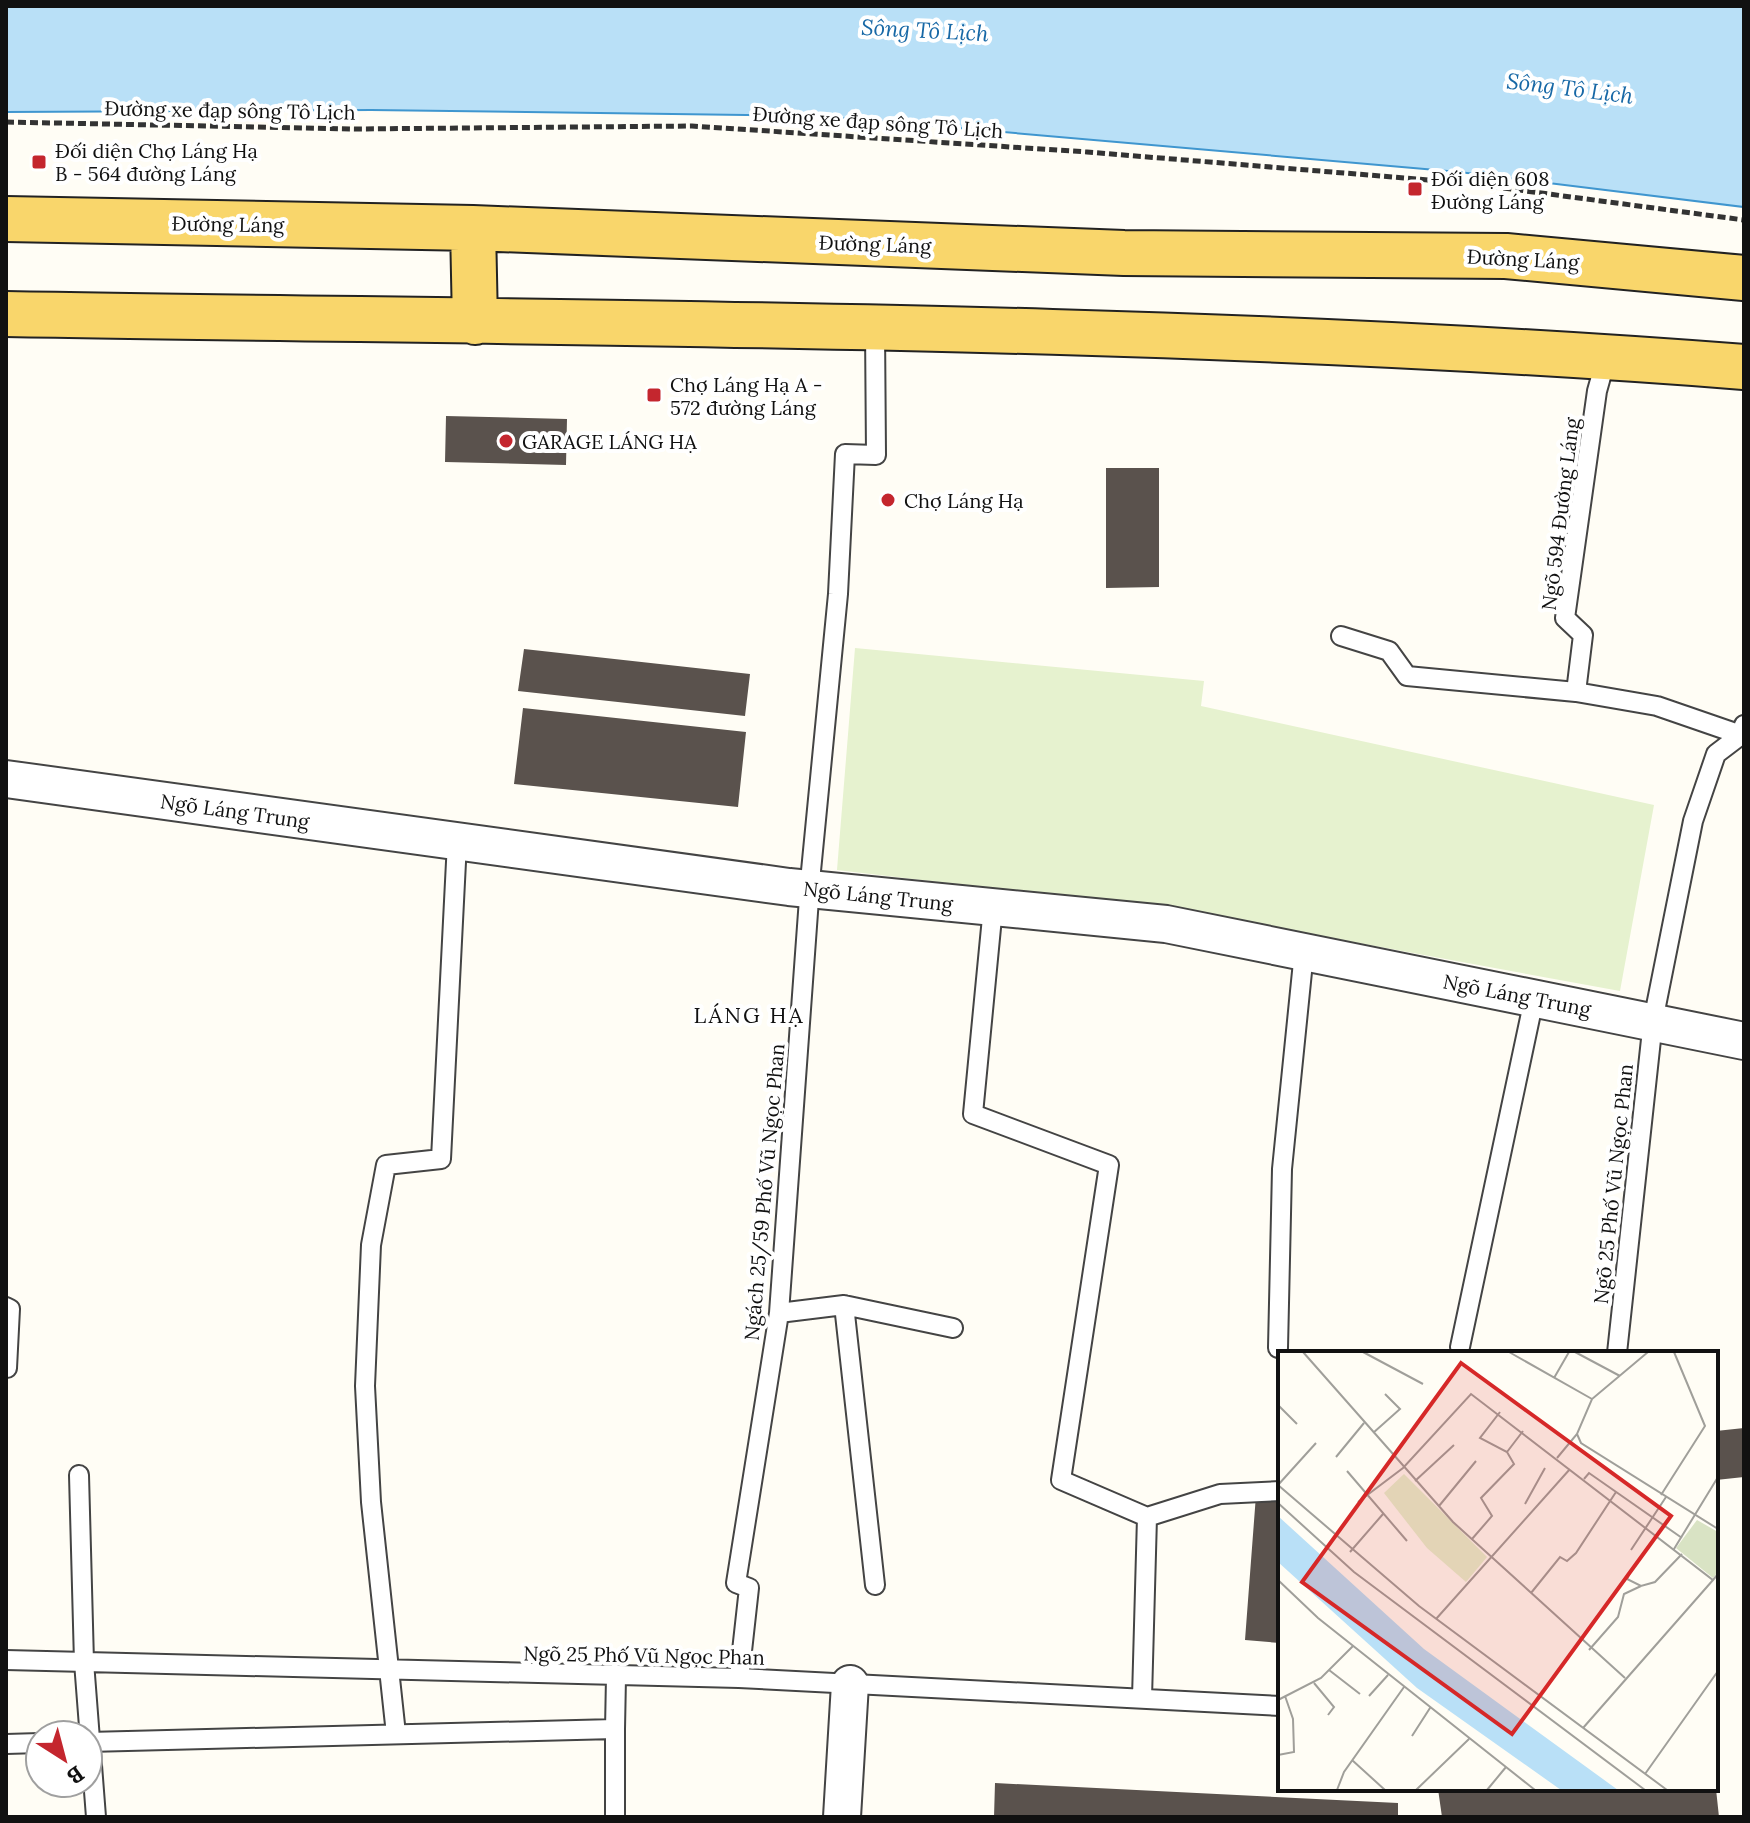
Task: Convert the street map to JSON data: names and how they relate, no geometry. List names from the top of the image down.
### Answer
{
  "streets": {
    "main road": ["Đường Láng"],
    "street": ["Ngõ Láng Trung"],
    "lane": ["Ngõ 594 Đường Láng", "Ngõ 25 Phố Vũ Ngọc Phan", "Ngách 25/59 Phố Vũ Ngọc Phan"],
    "path": ["Đường xe đạp sông Tô Lịch"]
  },
  "crossings": [
    ["Ngõ Láng Trung", "Ngõ 25 Phố Vũ Ngọc Phan"],
    ["Ngõ Láng Trung", "Ngách 25/59 Phố Vũ Ngọc Phan"],
    ["Ngõ 25 Phố Vũ Ngọc Phan", "Ngách 25/59 Phố Vũ Ngọc Phan"]
  ],
  "districts": ["LÁNG HẠ"],
  "water": ["Sông Tô Lịch"],
  "places": {
    "transit": ["Đối diện Chợ Láng Hạ B - 564 đường Láng", "Đối diện 608 Đường Láng", "Chợ Láng Hạ A - 572 đường Láng"],
    "other": ["GARAGE LÁNG HẠ", "Chợ Láng Hạ"]
  },
  "north": "bottom right"
}
